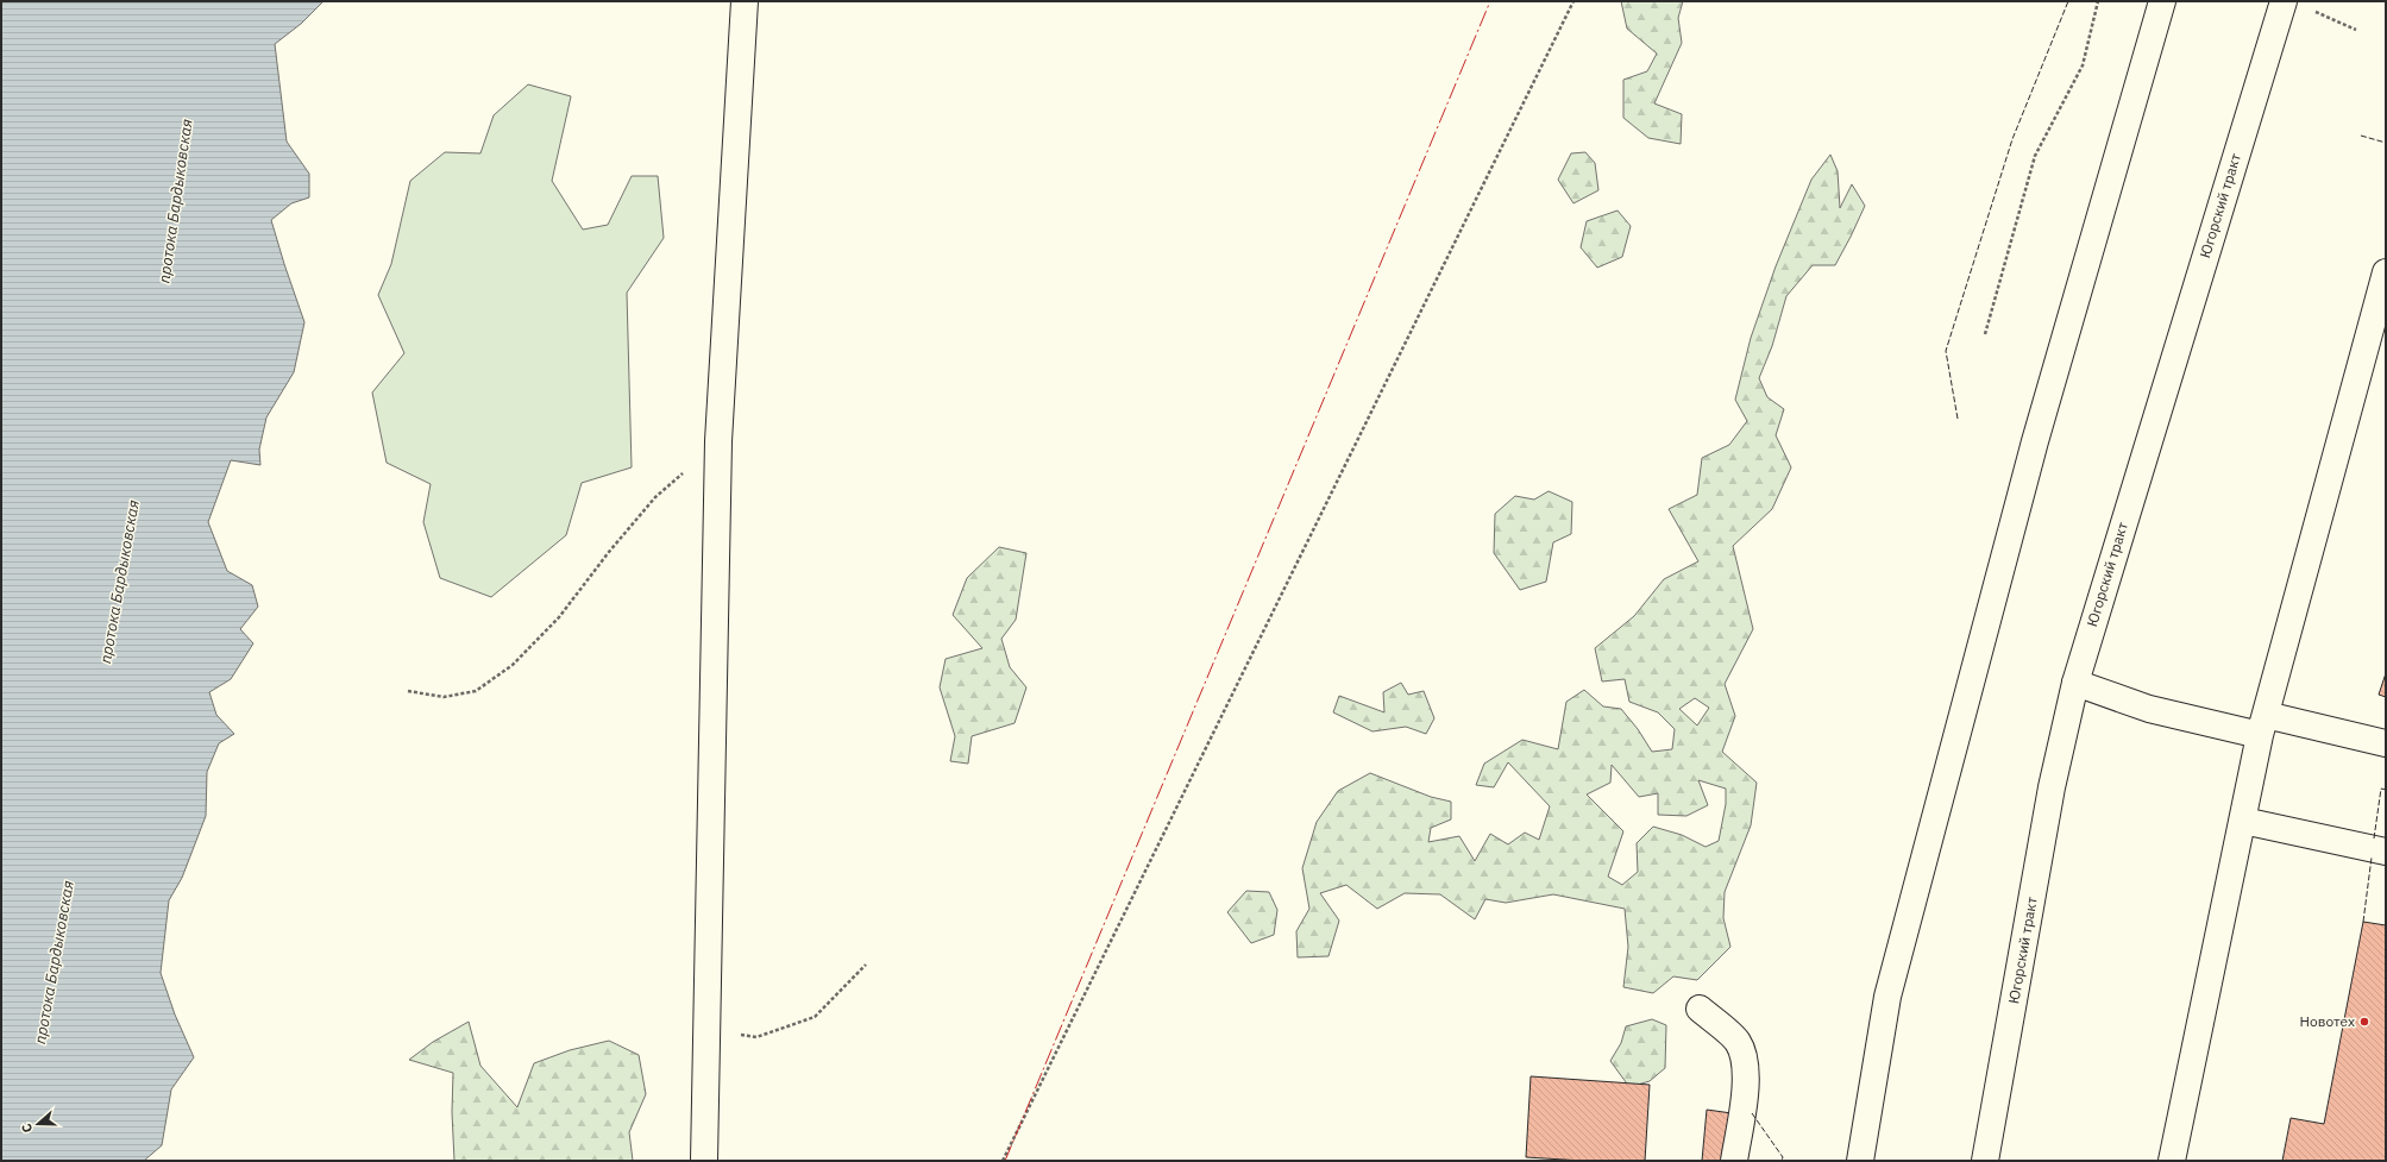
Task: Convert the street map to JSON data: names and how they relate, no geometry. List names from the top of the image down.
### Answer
{
  "streets": {
    "main road": ["Югорский тракт"]
  },
  "water": ["протока Бардыковская"],
  "places": ["Новотех"],
  "north": "left"
}
